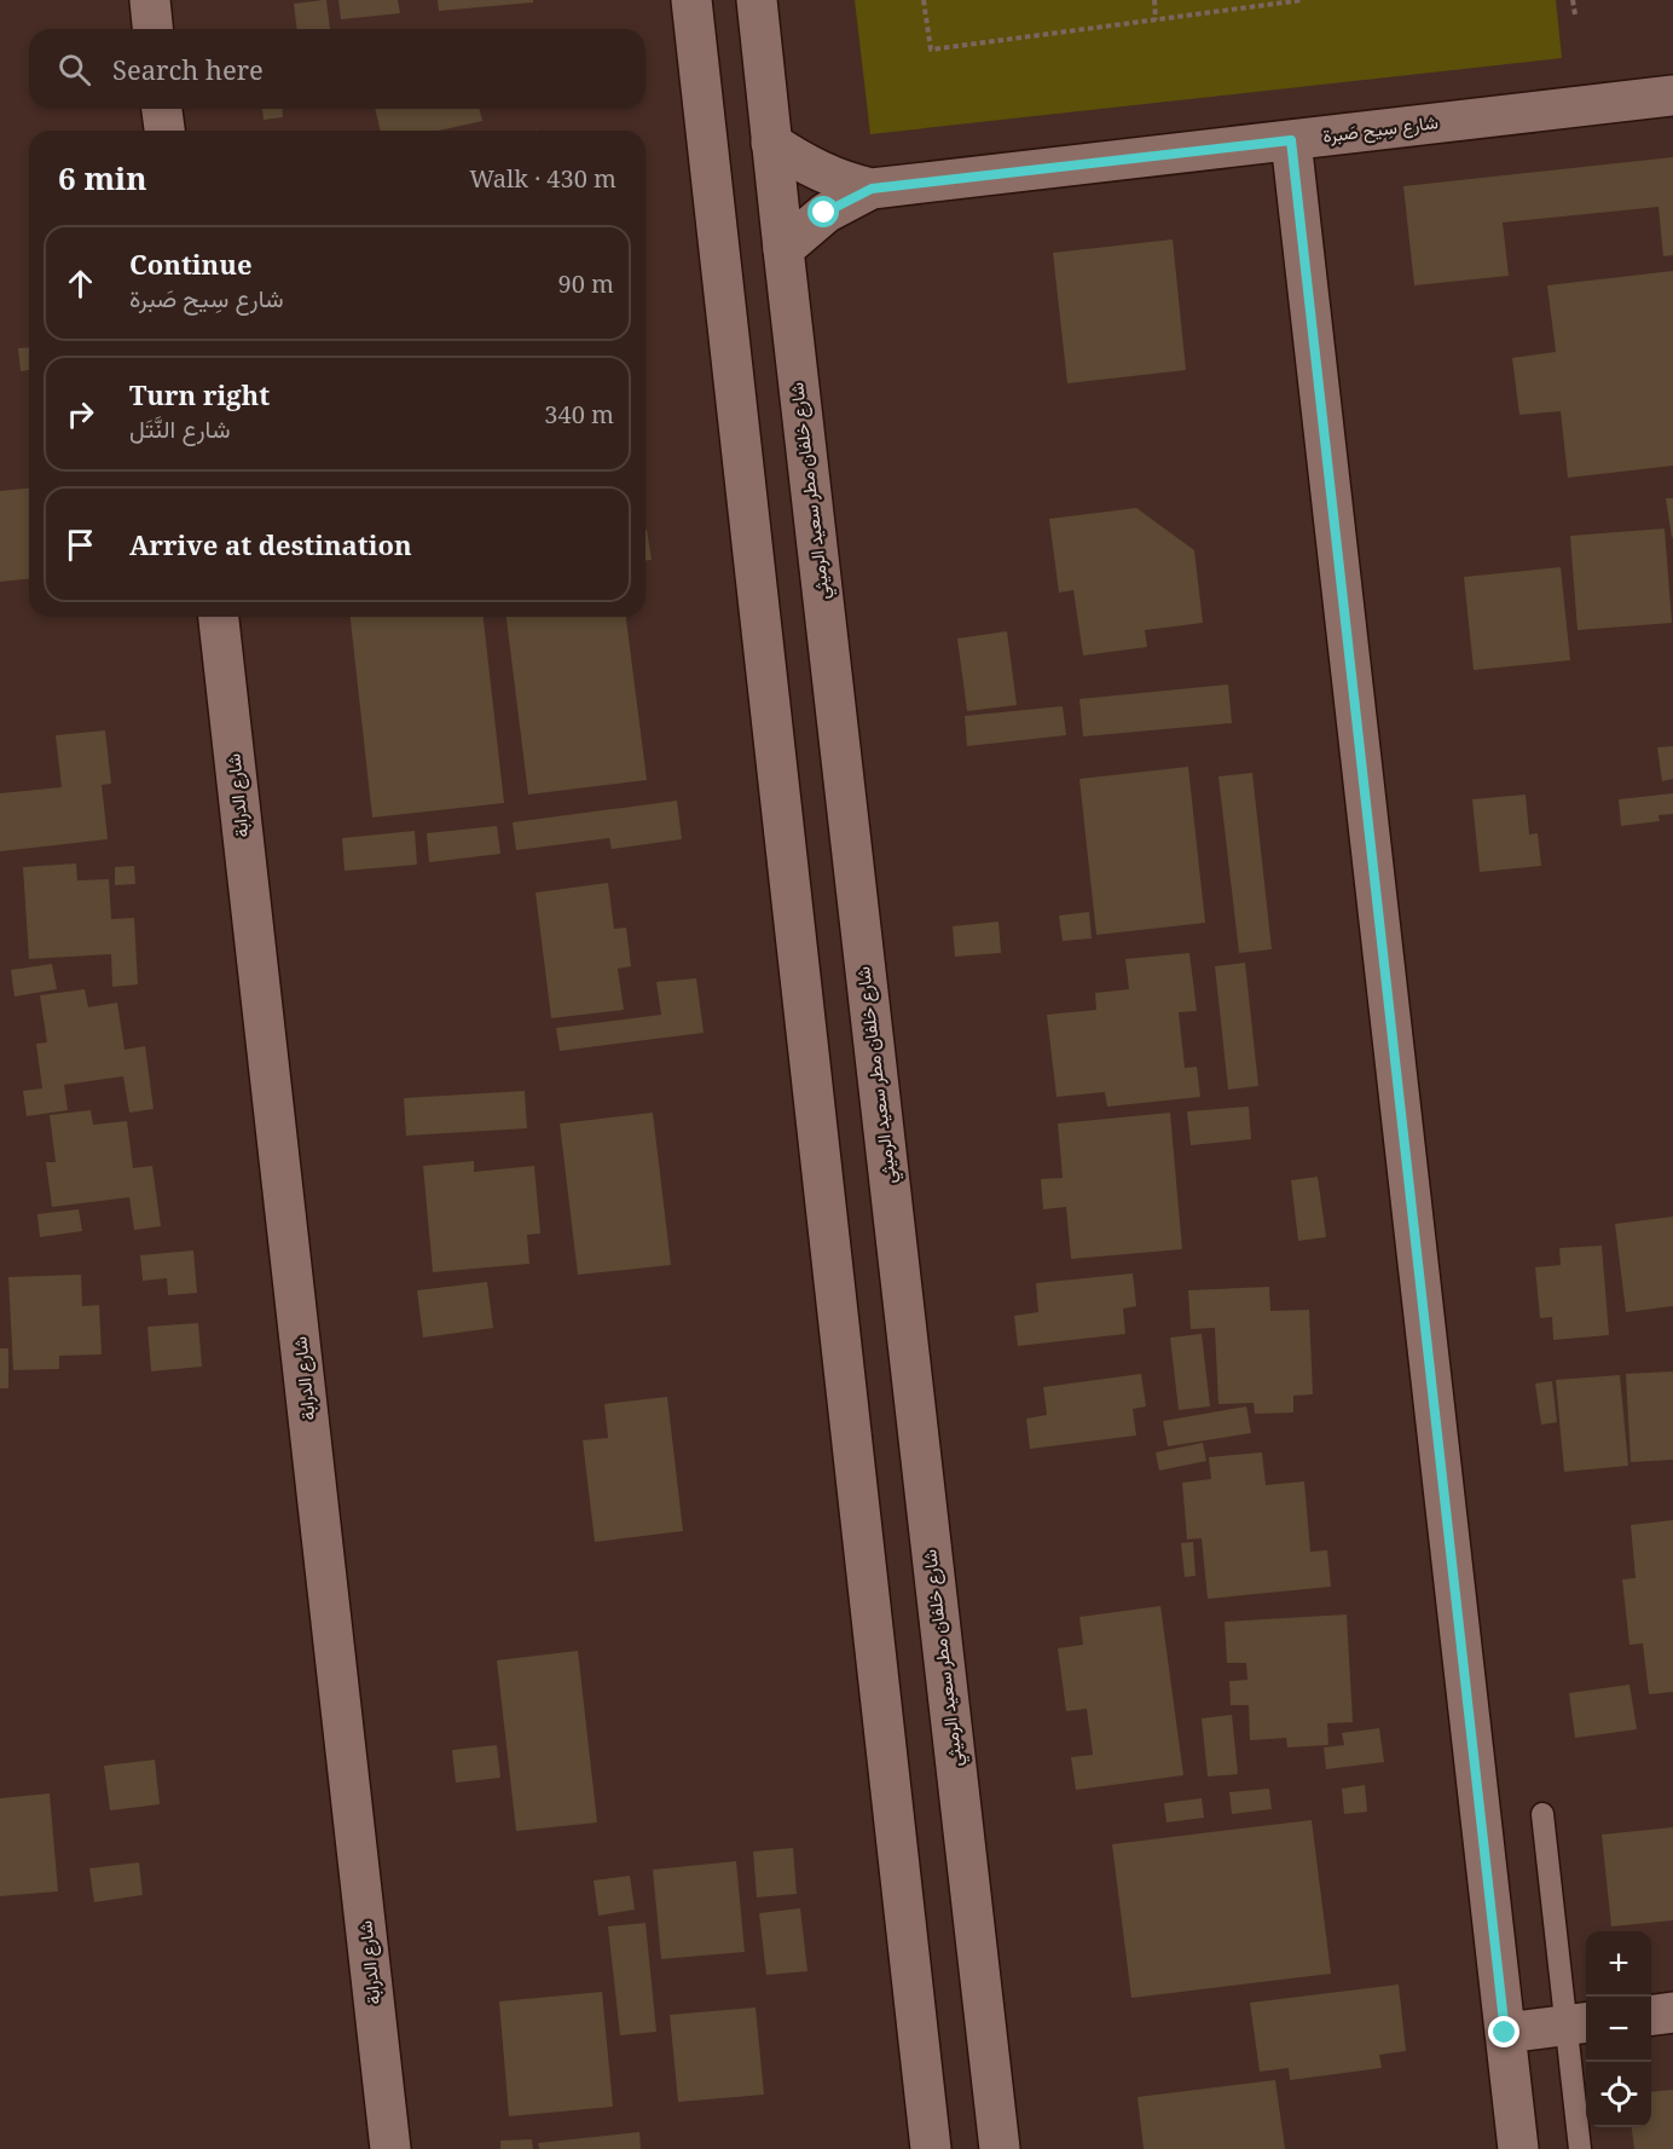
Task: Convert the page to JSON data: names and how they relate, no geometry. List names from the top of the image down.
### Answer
{
  "streets": {
    "street": ["شارع سِيح صَبرة", "شارع خلفان مطر سعيد الرميثي", "شارع الدرابة"]
  },
  "crossings": [
    ["شارع سِيح صَبرة", "شارع خلفان مطر سعيد الرميثي"]
  ],
  "page": {
    "search": "Search here",
    "heading": ["6 min", "Walk · 430 m"],
    "list": [
      ["Continue", "شارع سِيح صَبرة", "90 m"],
      ["Turn right", "شارع النَّتَل", "340 m"],
      "Arrive at destination"
    ],
    "map_buttons": ["+", "−"]
  }
}
